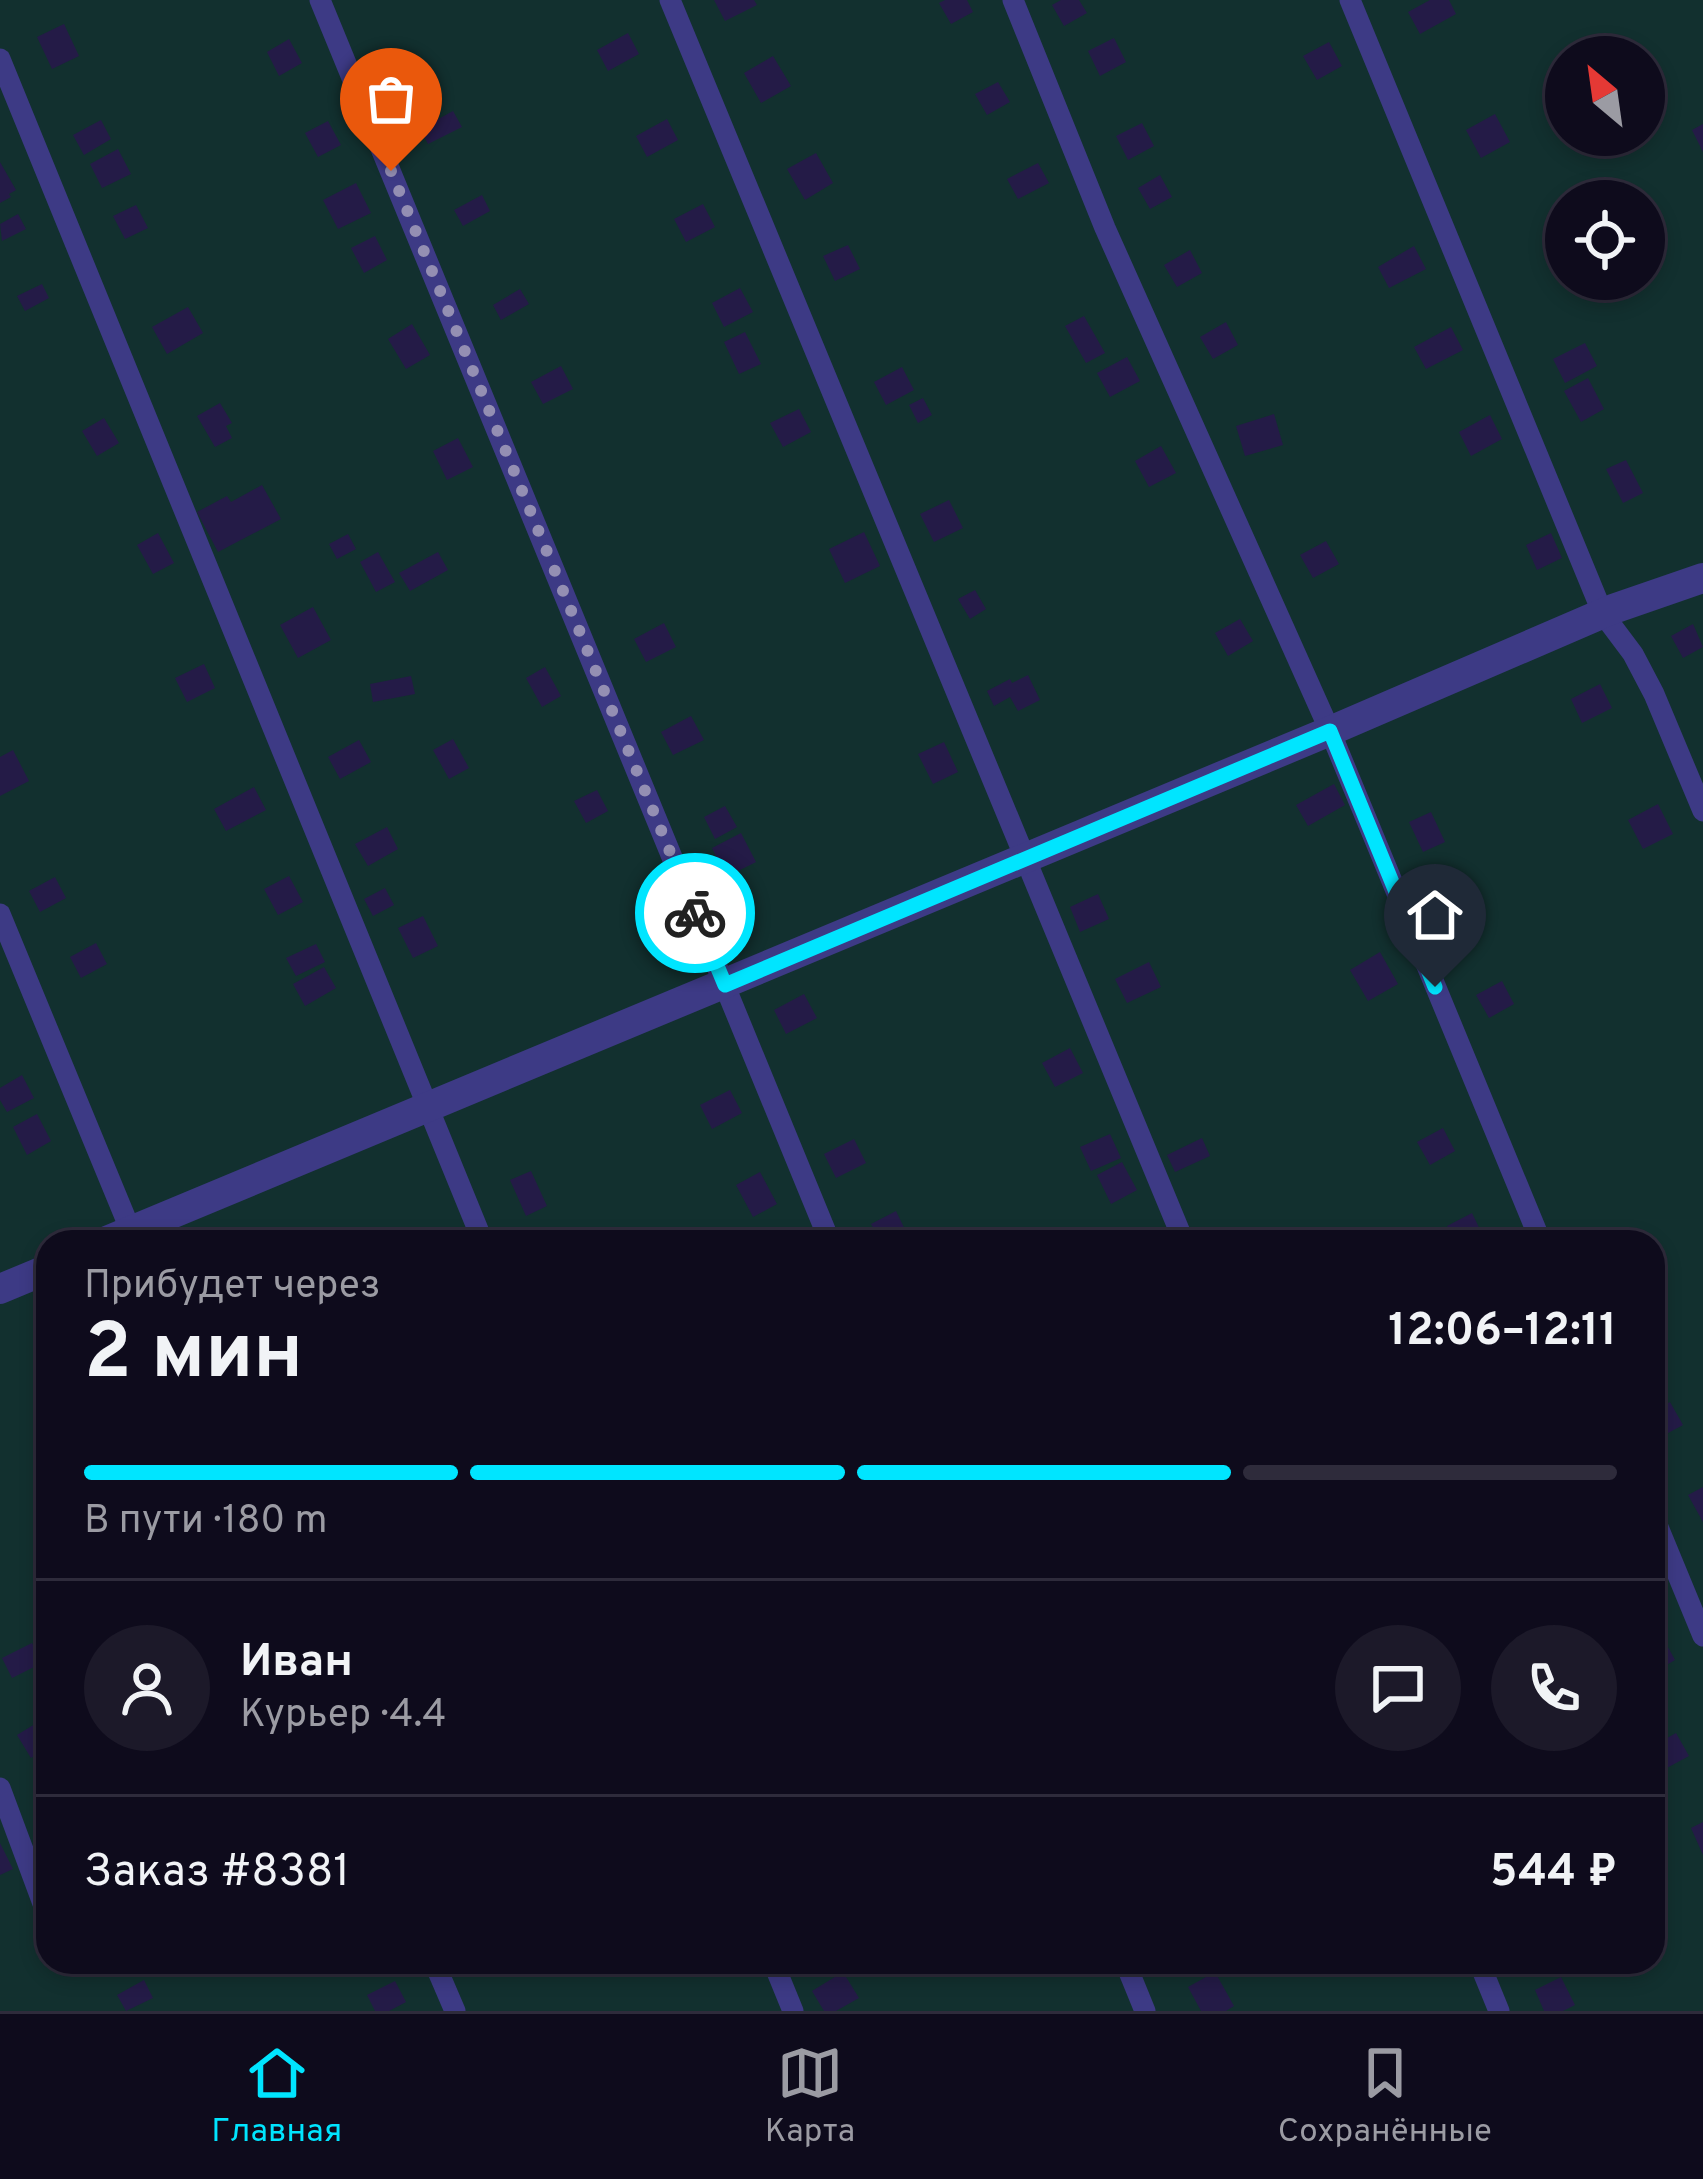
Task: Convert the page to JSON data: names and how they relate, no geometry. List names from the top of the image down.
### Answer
{
  "north": "top left",
  "page": {
    "heading": ["2 мин", "Прибудет через", "12:06–12:11"],
    "panel": [
      "Иван",
      "Курьер · 4.4",
      "Заказ #8381",
      "544 ₽"
    ],
    "bar": "В пути · 180 m",
    "tabs": ["Главная", "Карта", "Сохранённые"]
  }
}
